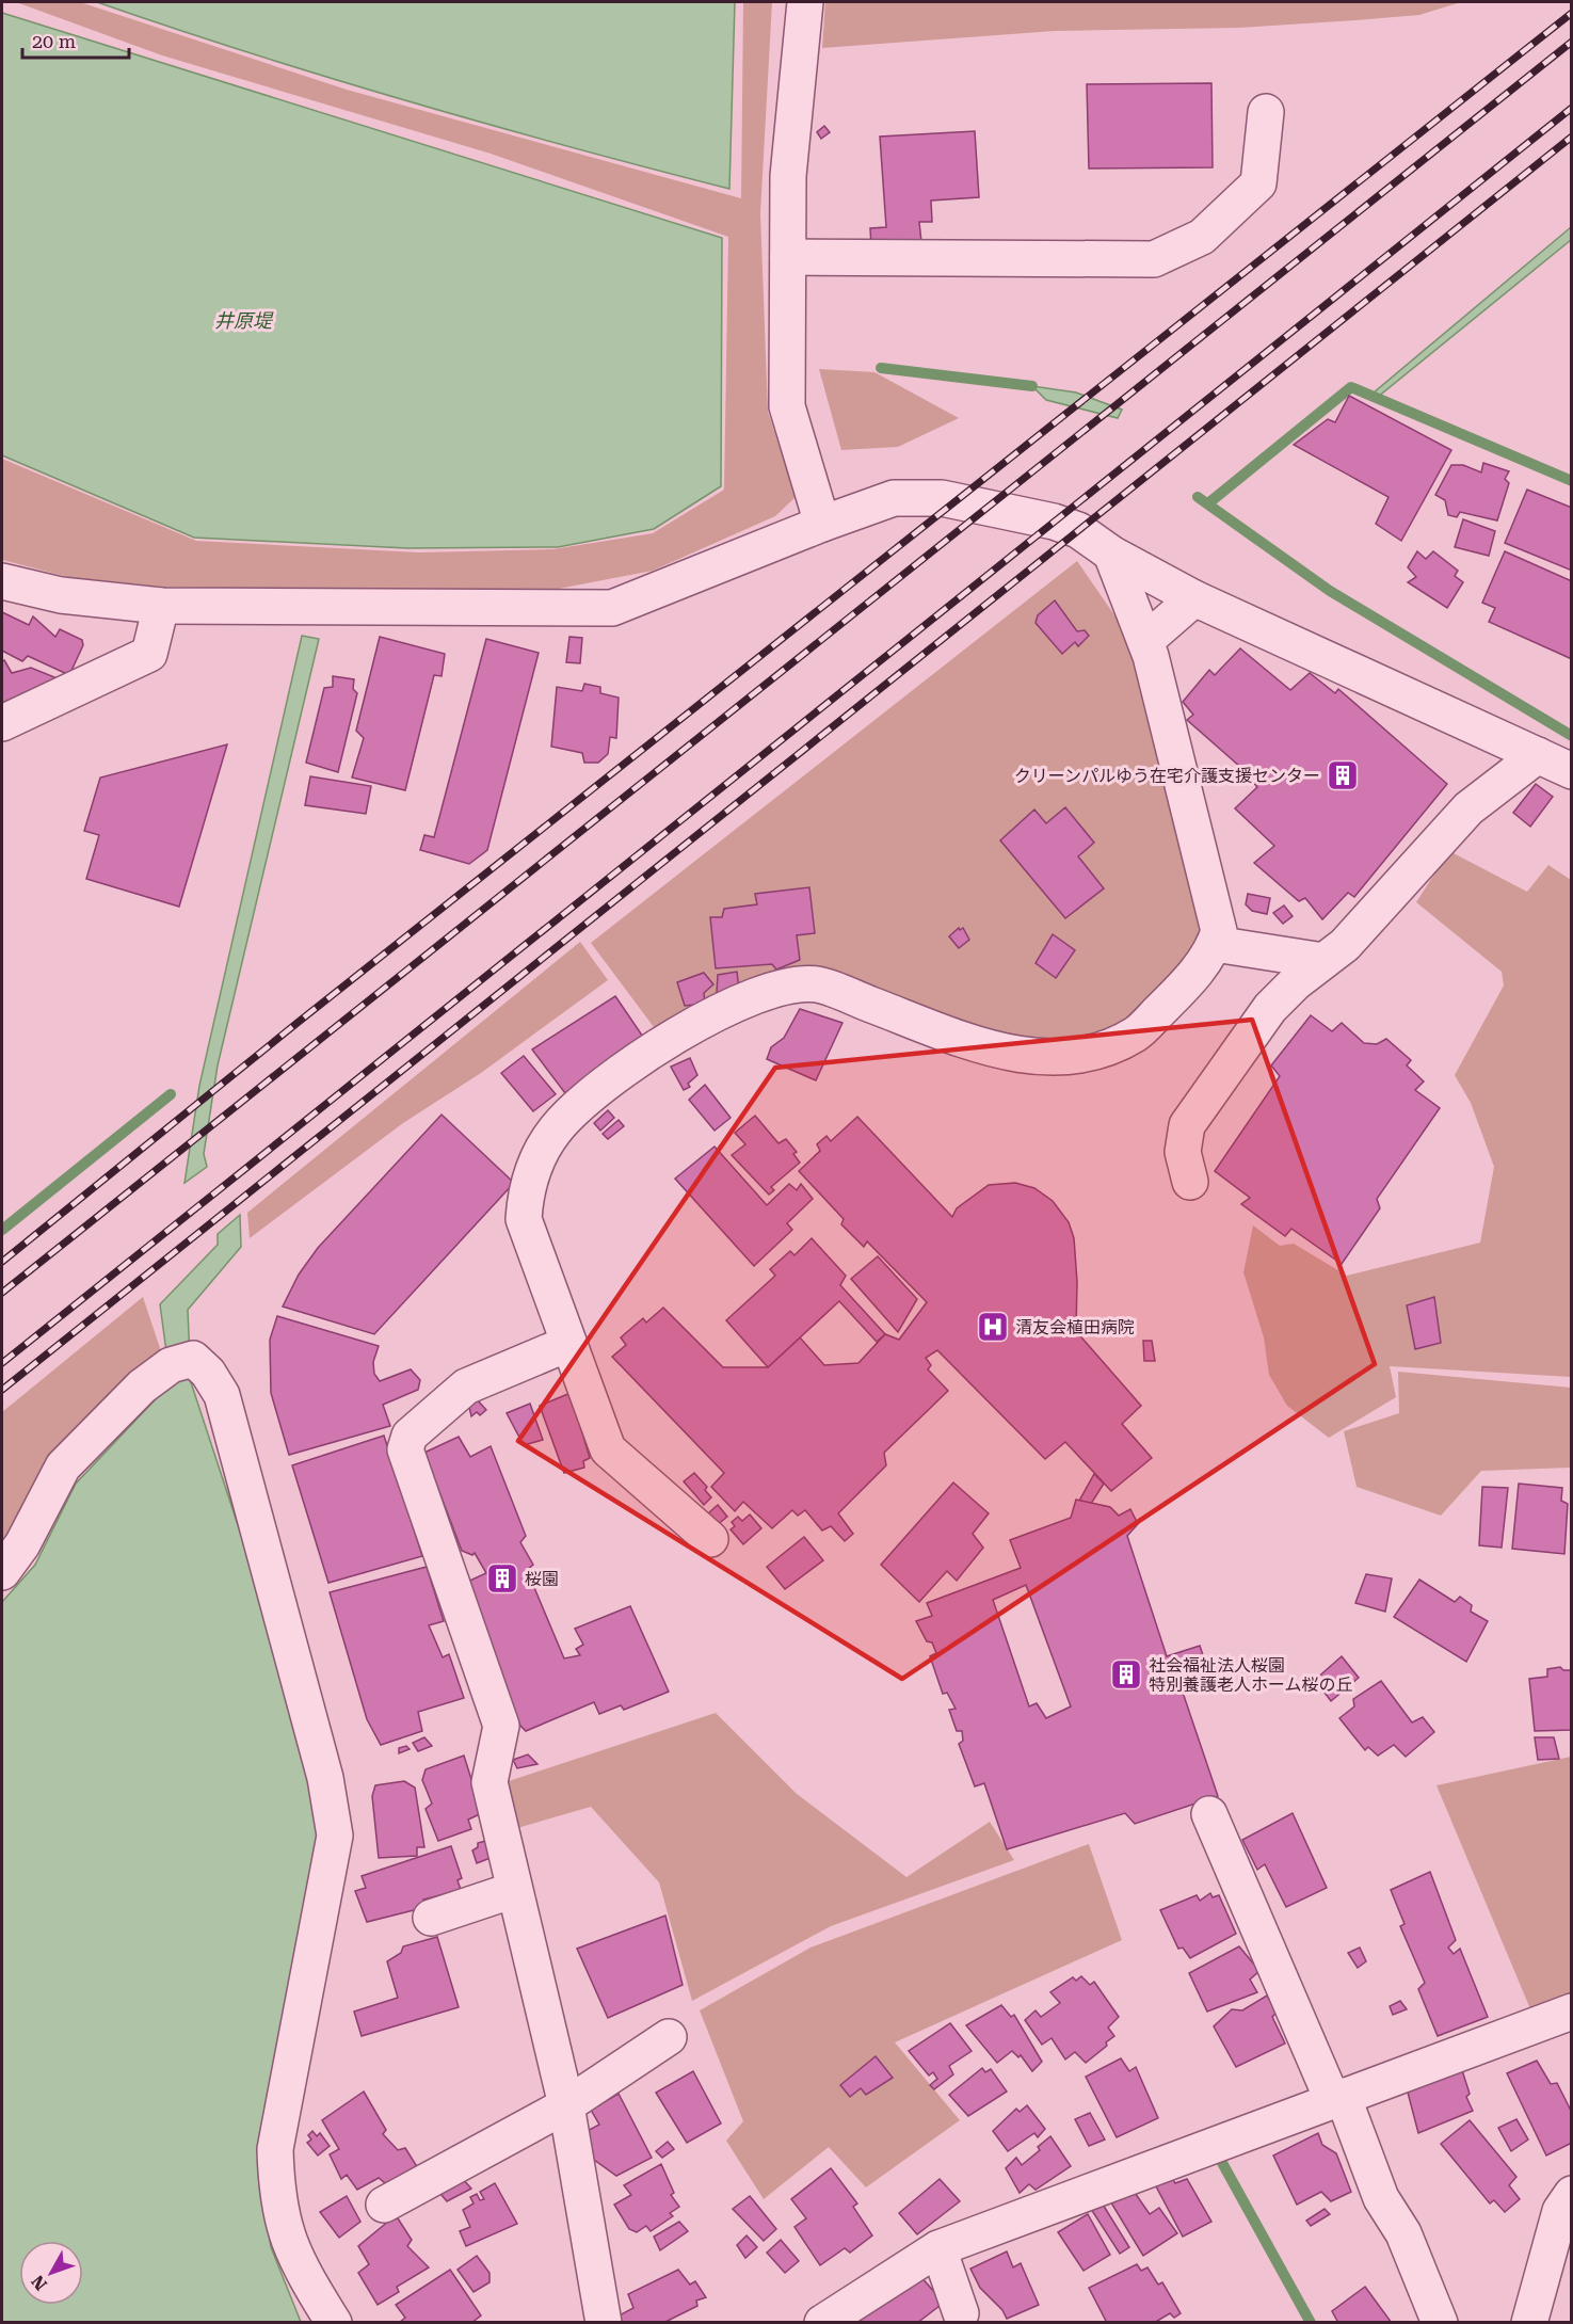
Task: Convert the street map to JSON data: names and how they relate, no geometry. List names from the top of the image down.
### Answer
{
  "water": ["井原堤"],
  "places": {
    "building": ["クリーンパルゆう在宅介護支援センター", "桜園", "社会福祉法人桜園 特別養護老人ホーム桜の丘"],
    "hospital": ["清友会植田病院"]
  },
  "scale_bar": "20 m",
  "north": "bottom left"
}
